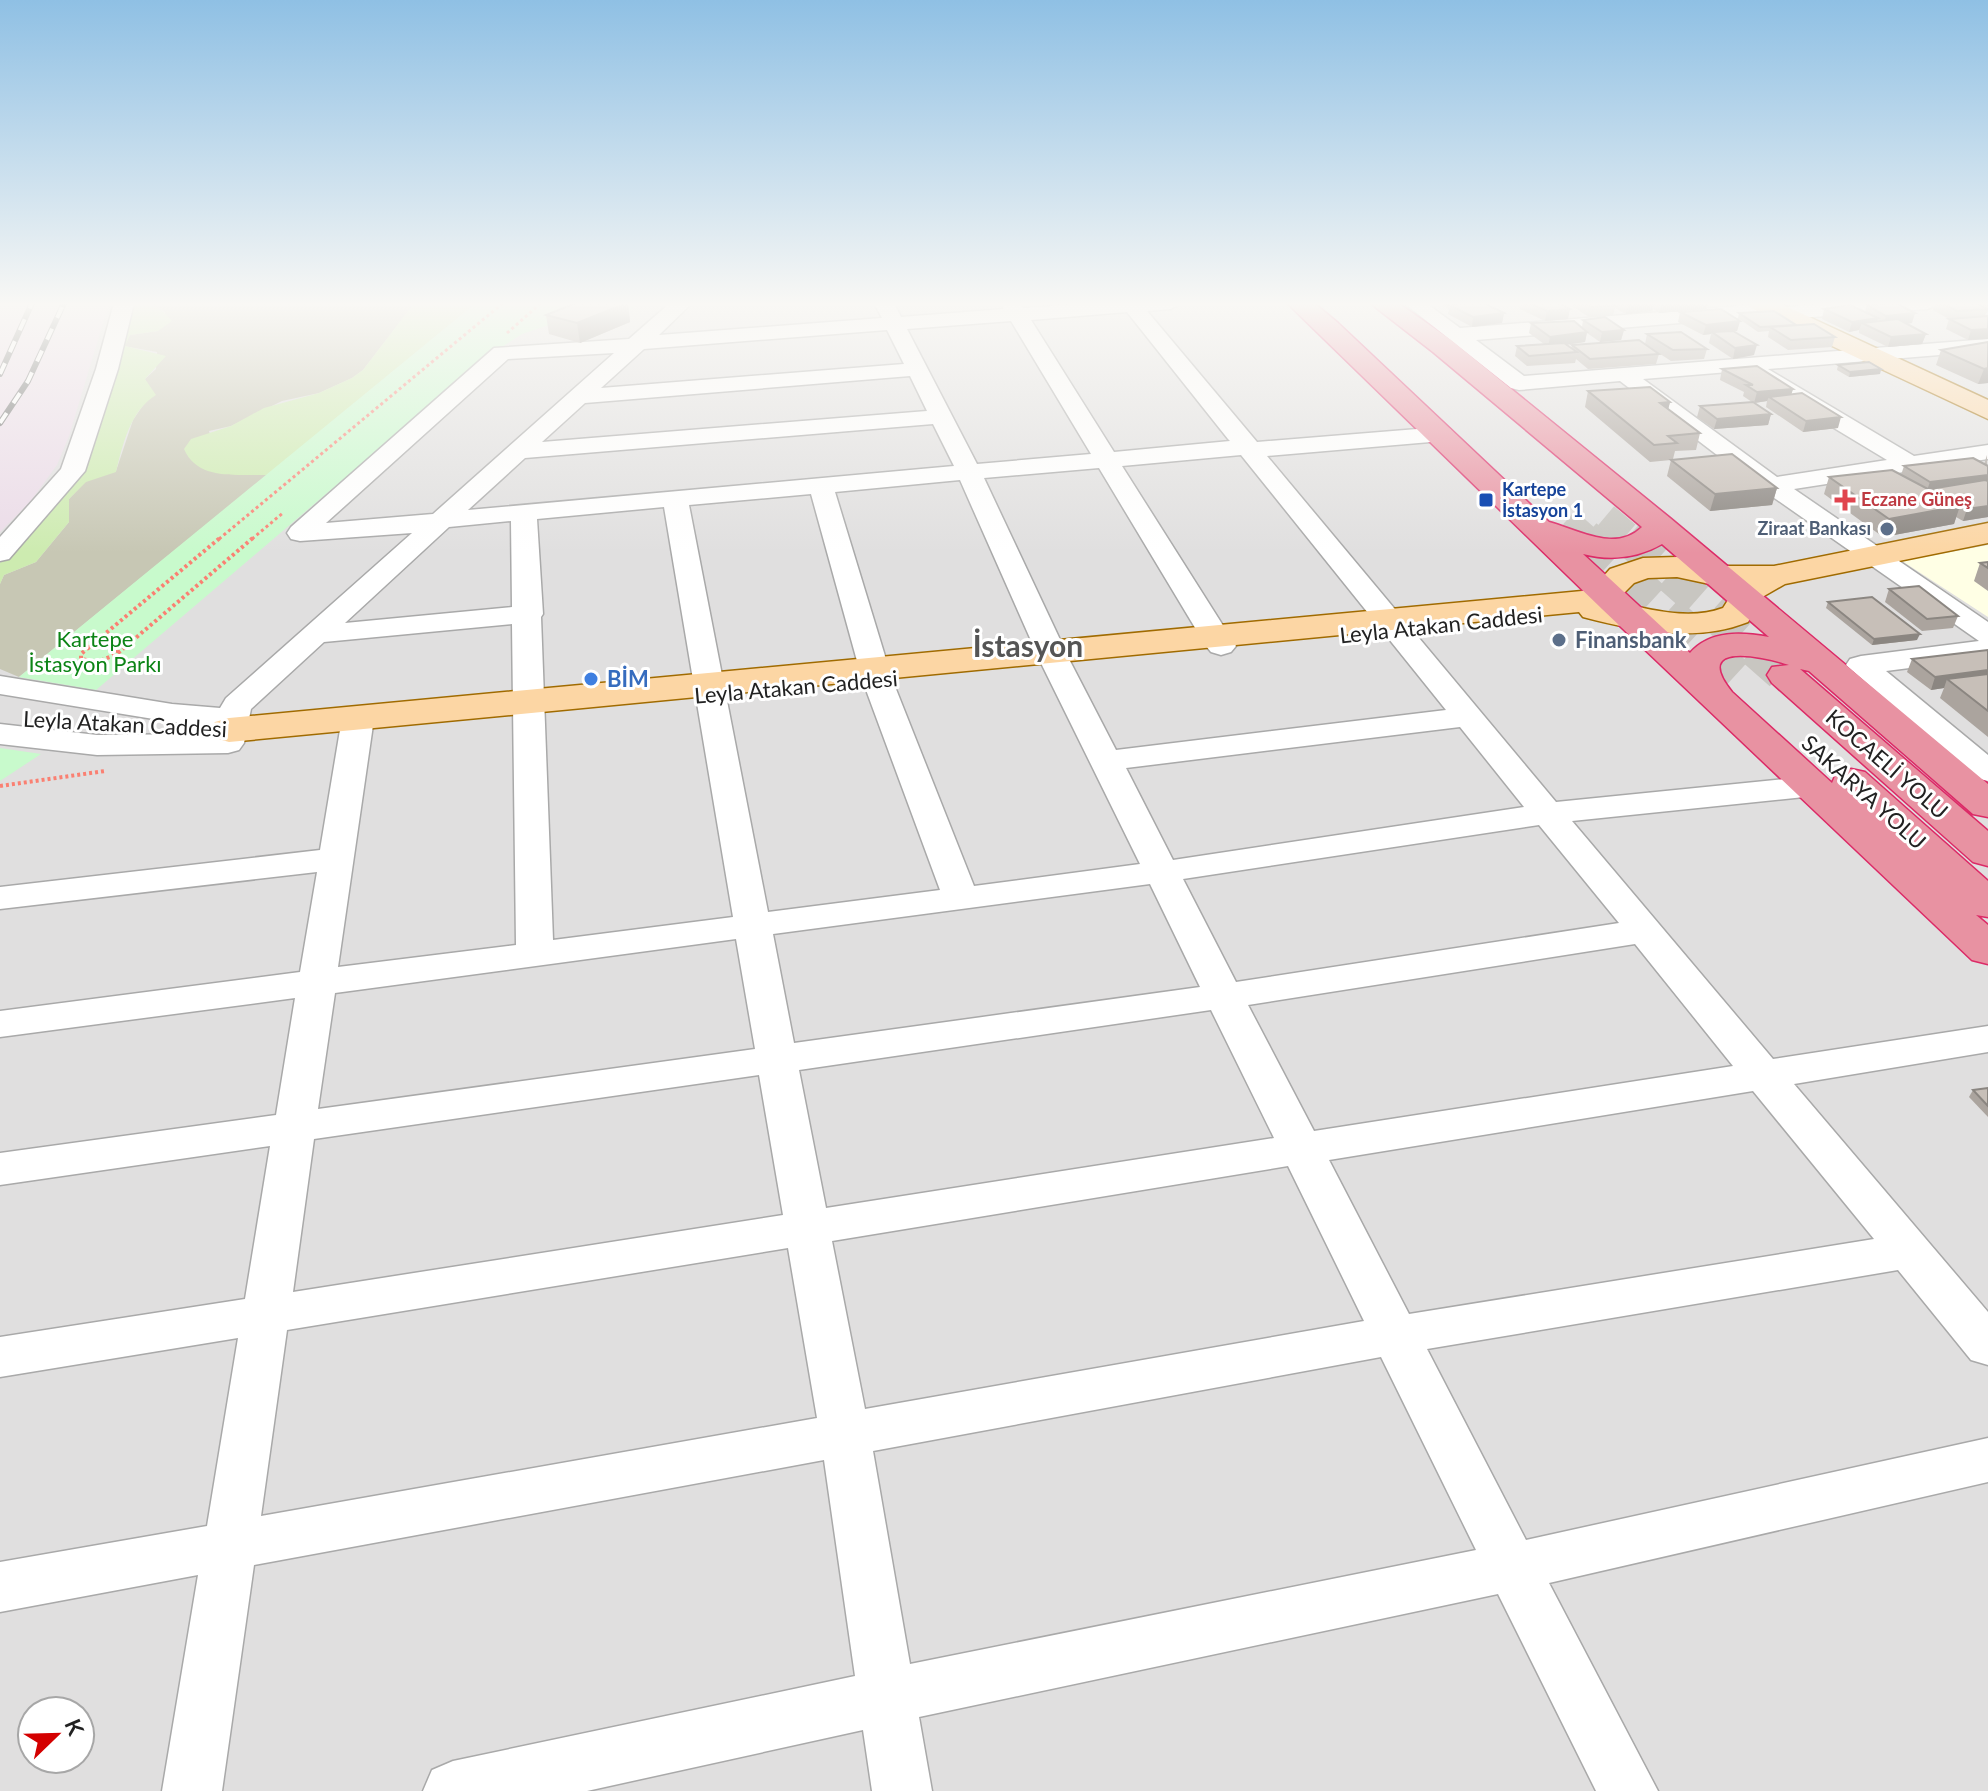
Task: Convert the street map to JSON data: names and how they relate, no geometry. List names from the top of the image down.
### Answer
{
  "streets": {
    "highway": ["KOCAELİ YOLU", "SAKARYA YOLU"],
    "main road": ["Leyla Atakan Caddesi"]
  },
  "districts": ["İstasyon"],
  "parks": ["Kartepe İstasyon Parkı"],
  "places": {
    "transit": ["Kartepe İstasyon 1"],
    "health": ["Eczane Güneş"],
    "other": ["Ziraat Bankası", "Finansbank", "BİM"]
  },
  "north": "top right"
}
